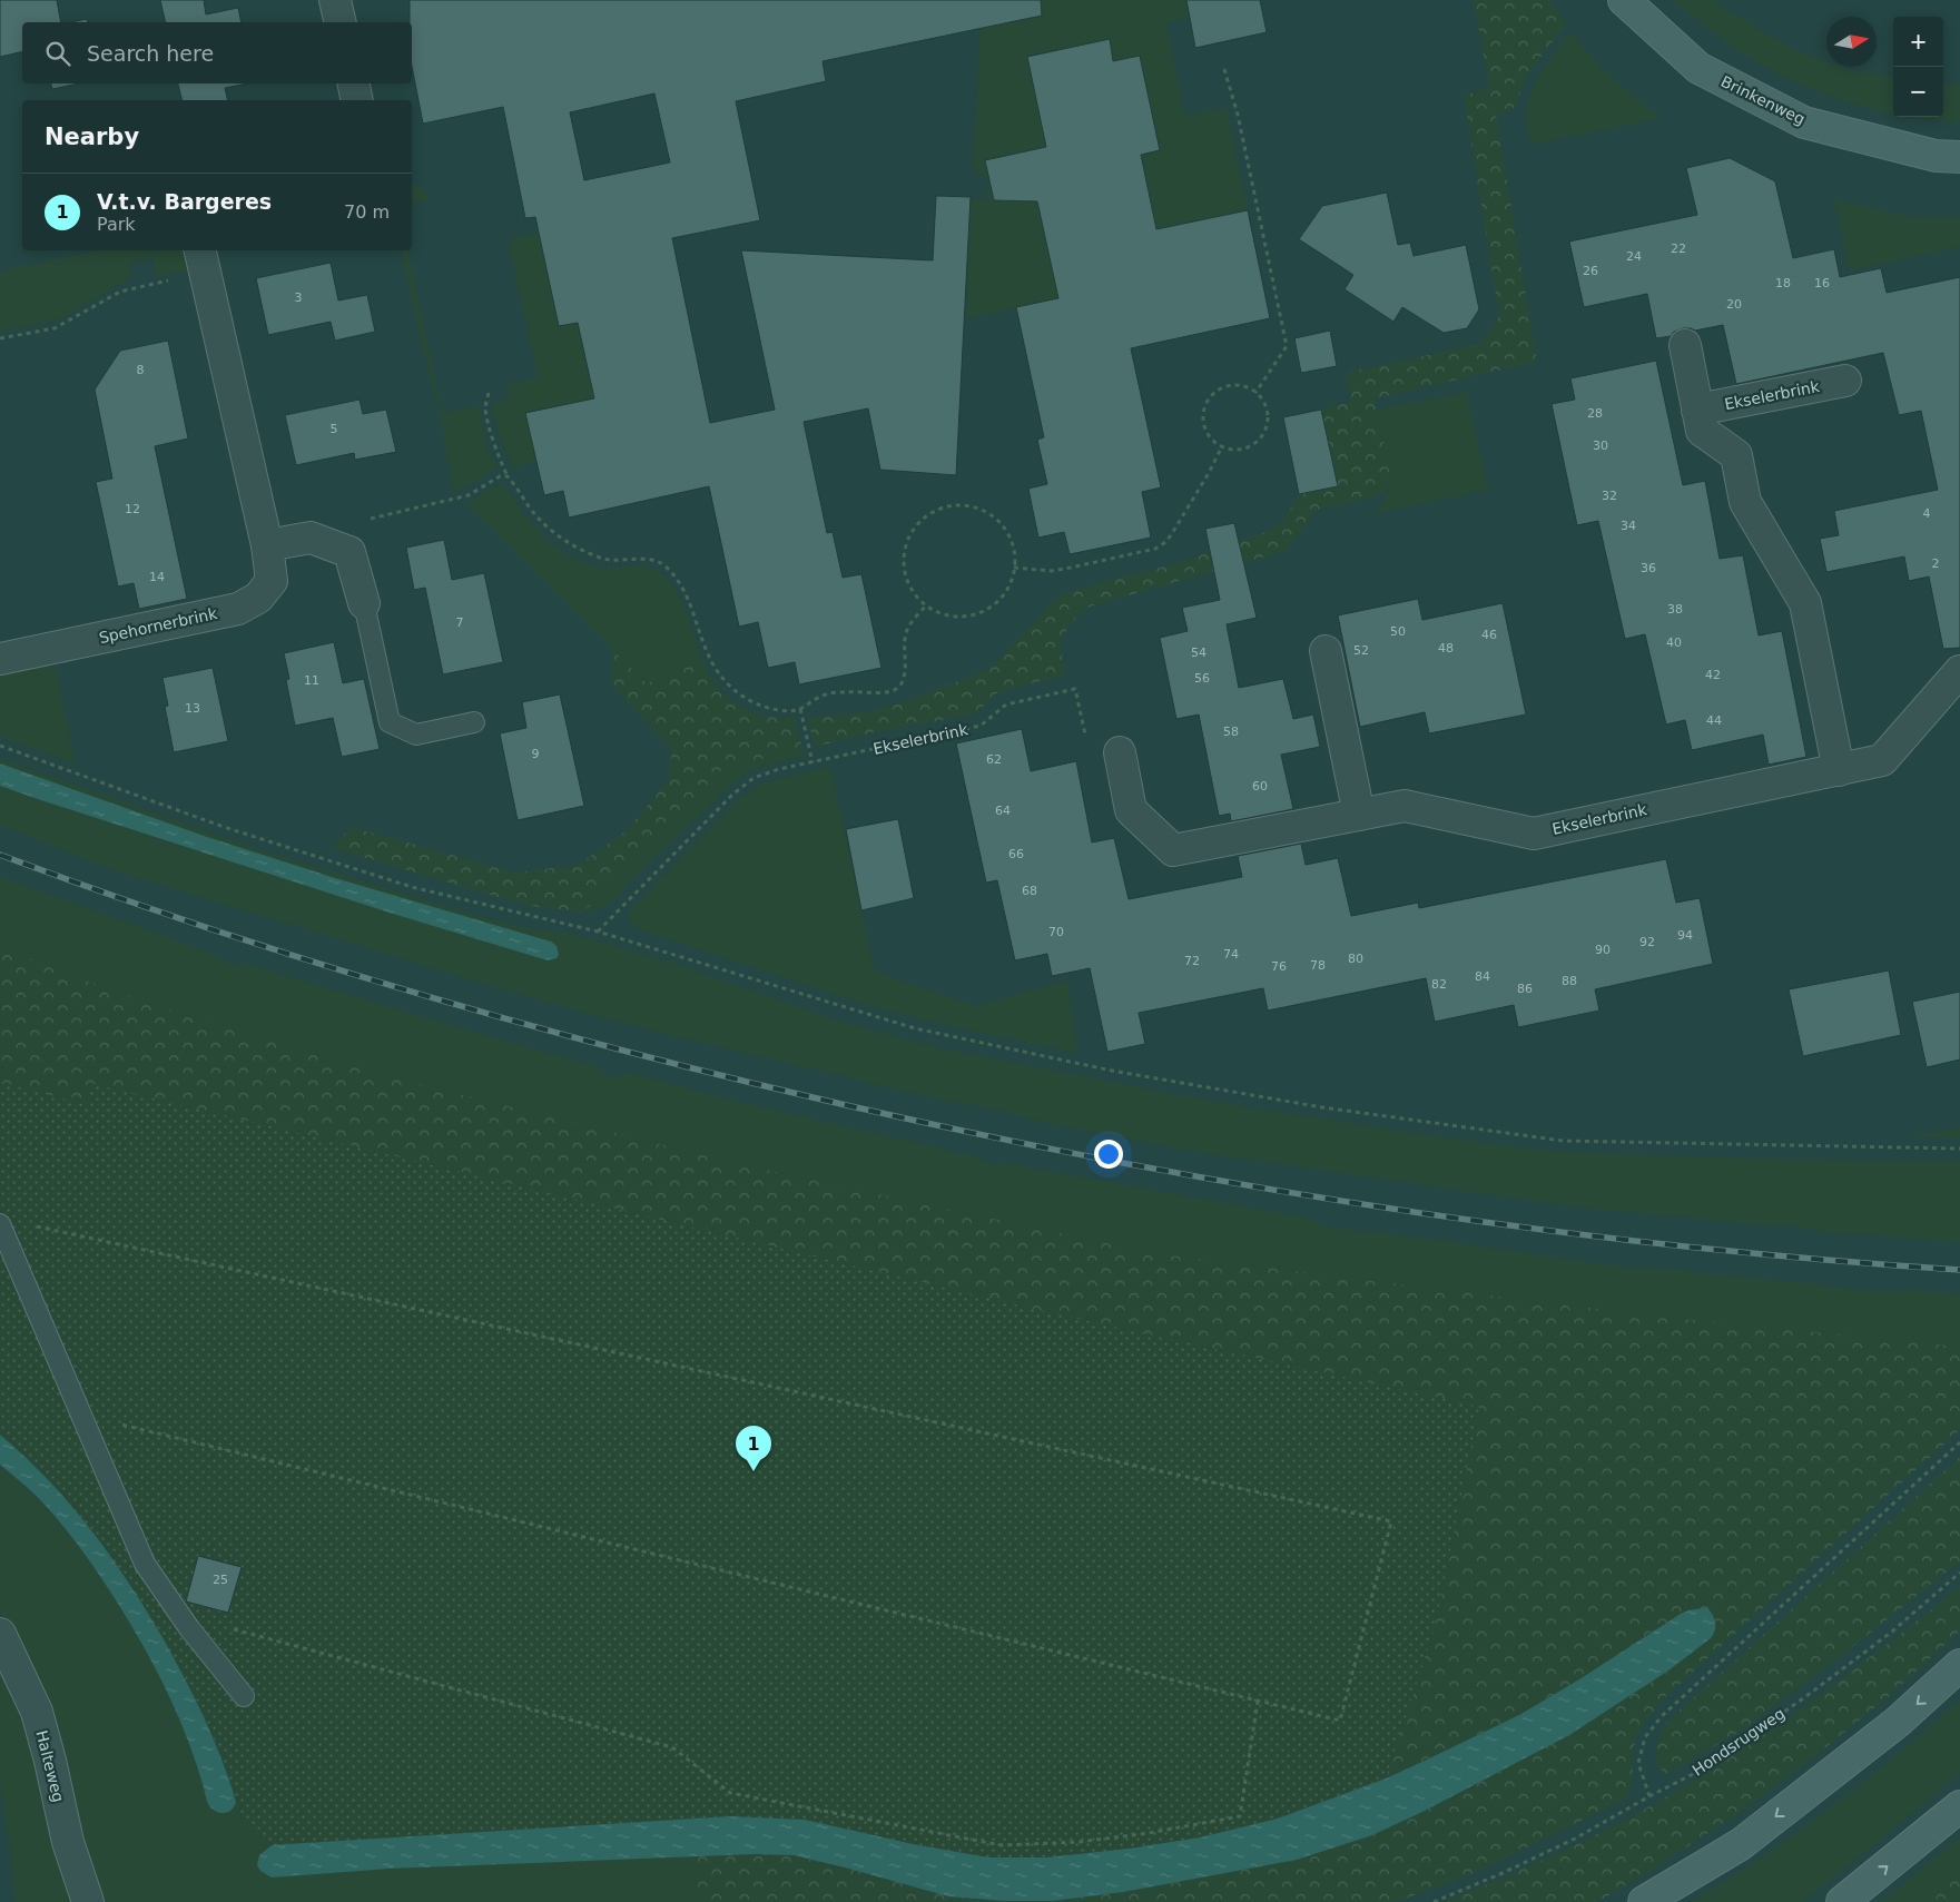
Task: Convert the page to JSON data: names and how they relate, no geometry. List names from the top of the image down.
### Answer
{
  "streets": {
    "main road": ["Brinkenweg"],
    "street": ["Ekselerbrink", "Spehornerbrink", "Halteweg"],
    "path": ["Hondsrugweg"]
  },
  "house_numbers": [
    "22",
    "24",
    "26",
    "18",
    "16",
    "3",
    "20",
    "8",
    "28",
    "5",
    "30",
    "32",
    "12",
    "4",
    "34",
    "2",
    "36",
    "14",
    "38",
    "7",
    "50",
    "46",
    "40",
    "48",
    "52",
    "54",
    "42",
    "56",
    "11",
    "13",
    "44",
    "58",
    "9",
    "62",
    "60",
    "64",
    "66",
    "68",
    "70",
    "94",
    "92",
    "90",
    "74",
    "80",
    "72",
    "78",
    "76",
    "84",
    "88",
    "82",
    "86",
    "25"
  ],
  "north": "right",
  "page": {
    "map_buttons": ["+", "−"],
    "search": "Search here",
    "heading": "Nearby",
    "list": [
      {
        "mark": "1",
        "name": "V.t.v. Bargeres",
        "note": "Park",
        "value": "70 m"
      }
    ],
    "pins": "1"
  }
}
